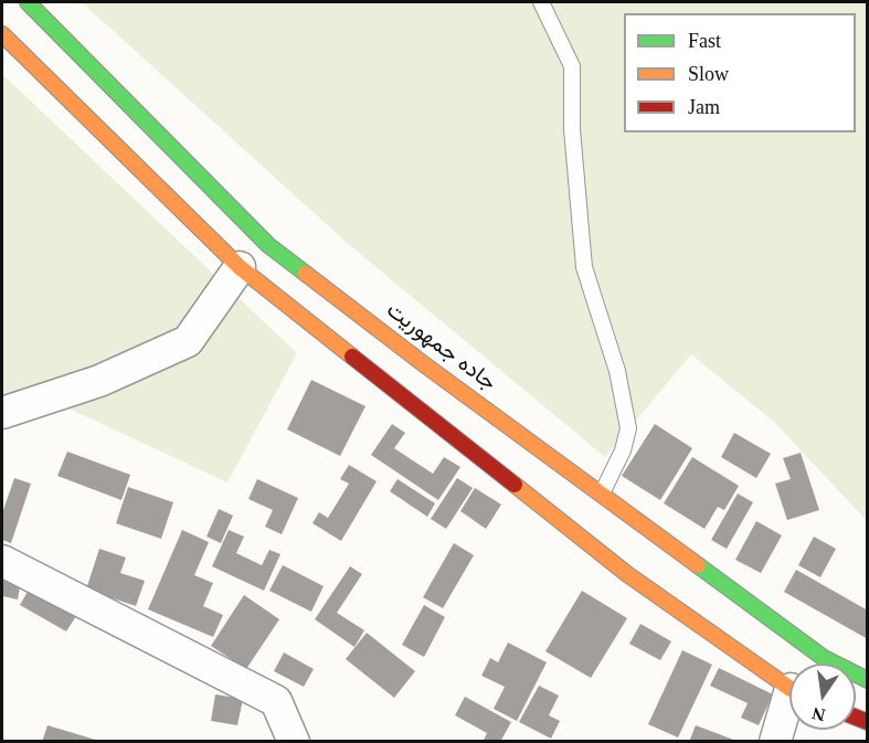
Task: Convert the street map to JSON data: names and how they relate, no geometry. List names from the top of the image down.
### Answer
{
  "streets": {
    "main road": ["جاده جمهوریت"]
  },
  "legend": ["Fast", "Slow", "Jam"],
  "north": "bottom"
}
